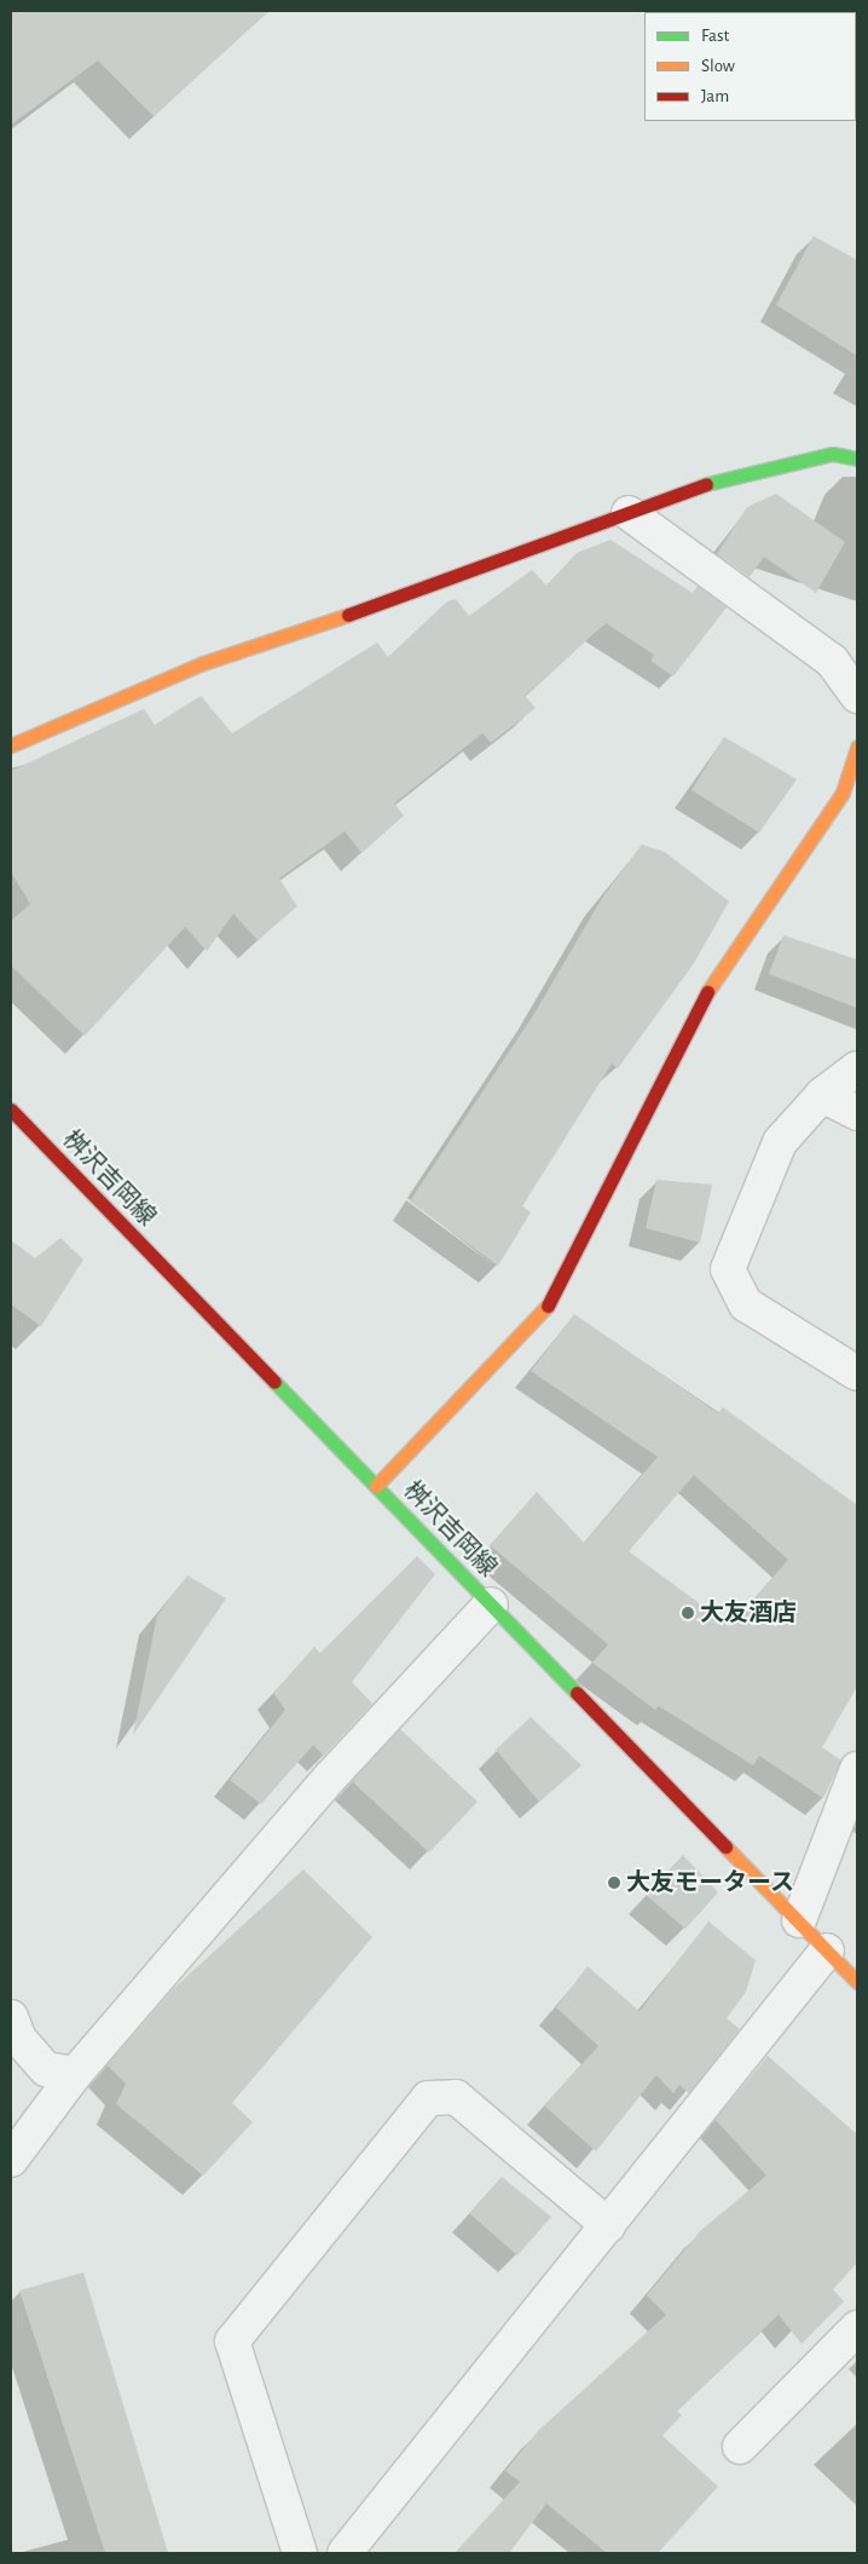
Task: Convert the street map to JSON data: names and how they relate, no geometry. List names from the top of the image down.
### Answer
{
  "streets": {
    "street": ["桝沢吉岡線"]
  },
  "places": ["大友酒店", "大友モータース"],
  "legend": ["Fast", "Slow", "Jam"]
}
